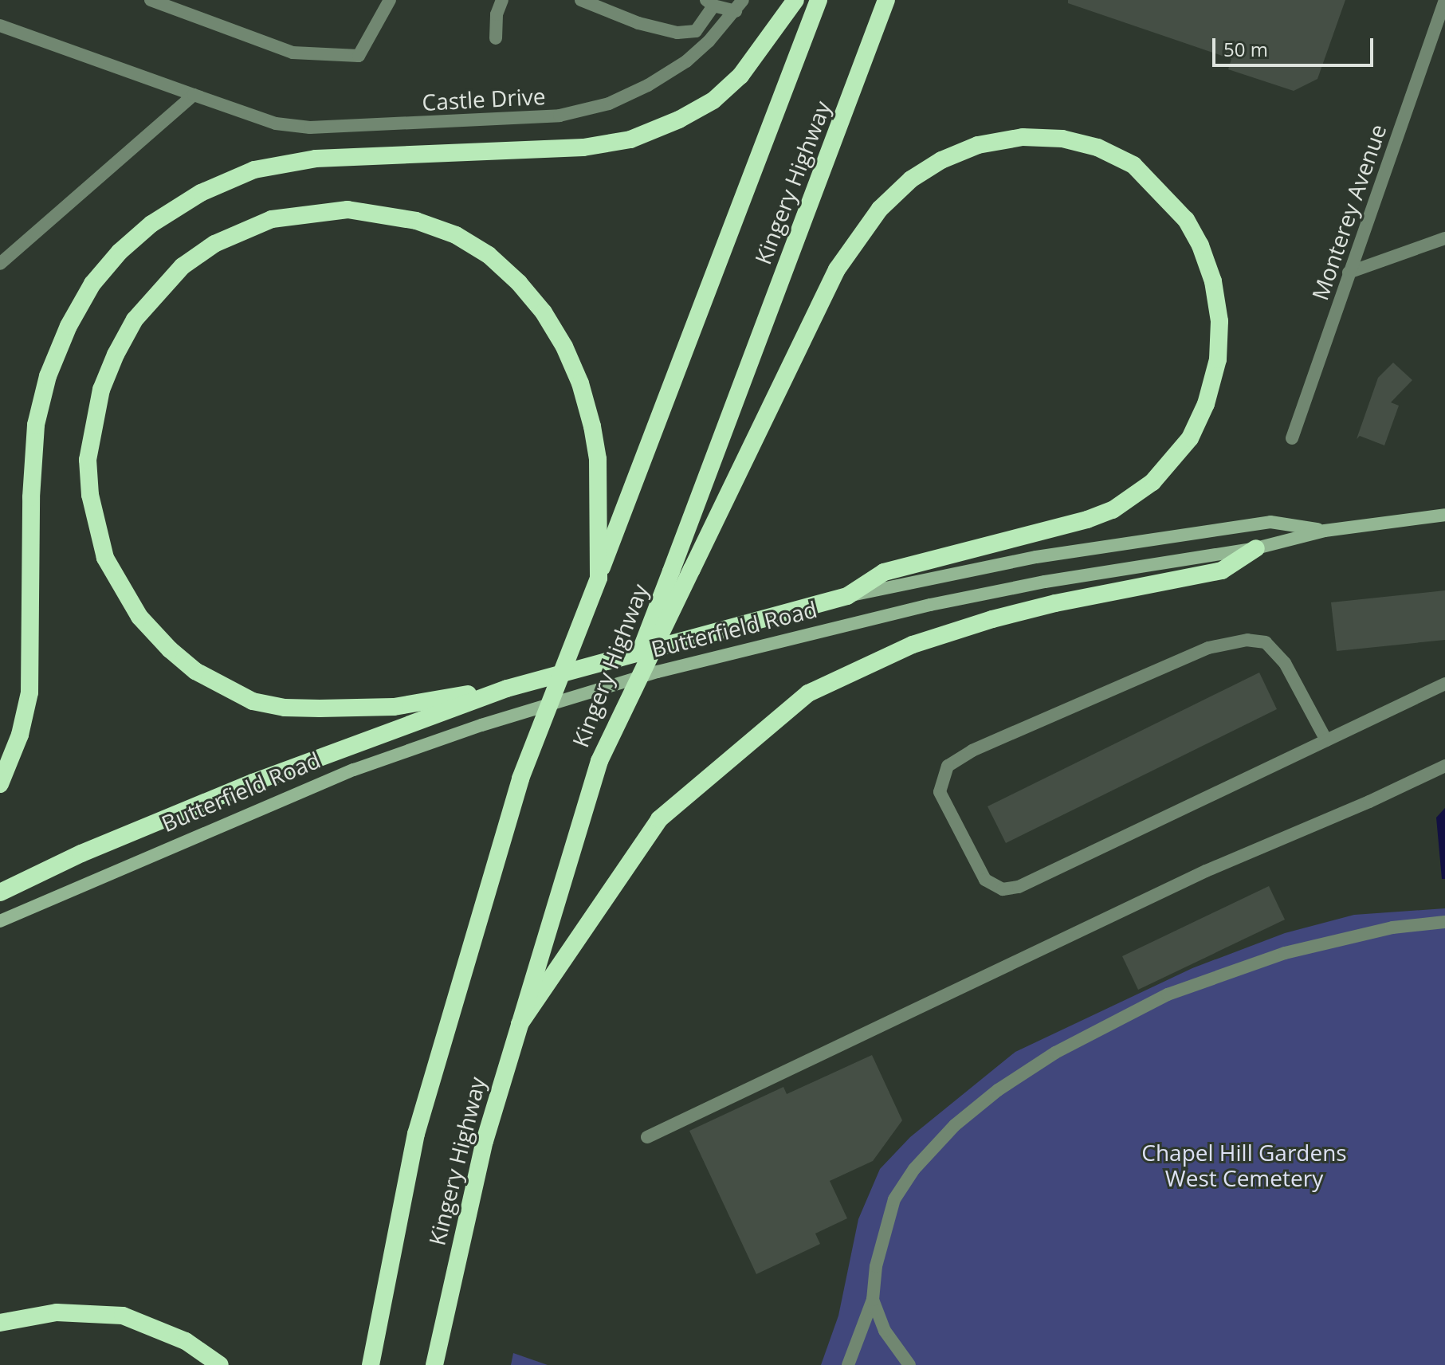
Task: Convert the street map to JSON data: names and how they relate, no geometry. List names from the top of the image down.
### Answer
{
  "streets": {
    "highway": ["Kingery Highway", "Butterfield Road"],
    "street": ["Castle Drive", "Monterey Avenue"]
  },
  "parks": ["Chapel Hill Gardens West Cemetery"],
  "scale_bar": "50 m"
}
